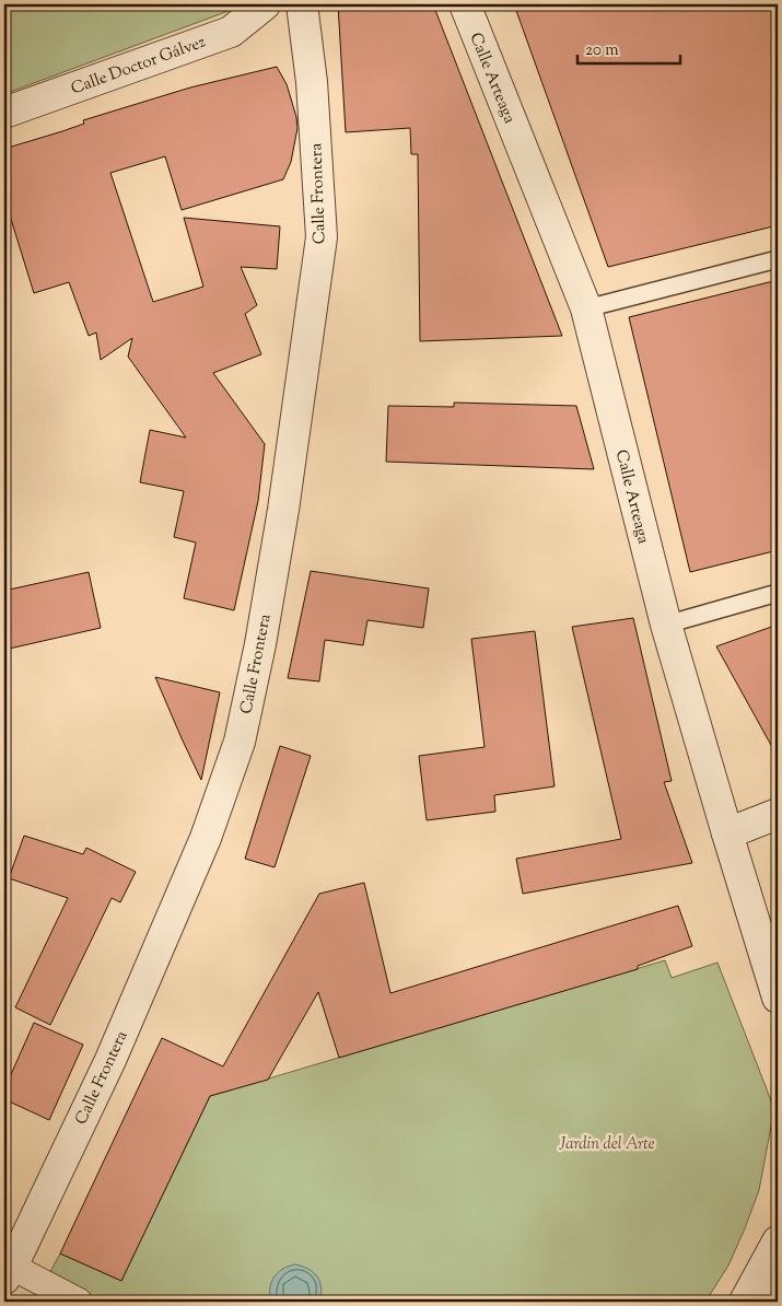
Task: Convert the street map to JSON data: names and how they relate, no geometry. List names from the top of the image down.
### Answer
{
  "streets": {
    "street": ["Calle Doctor Gálvez", "Calle Arteaga", "Calle Frontera"]
  },
  "parks": ["Jardin del Arte"],
  "scale_bar": "20 m"
}
